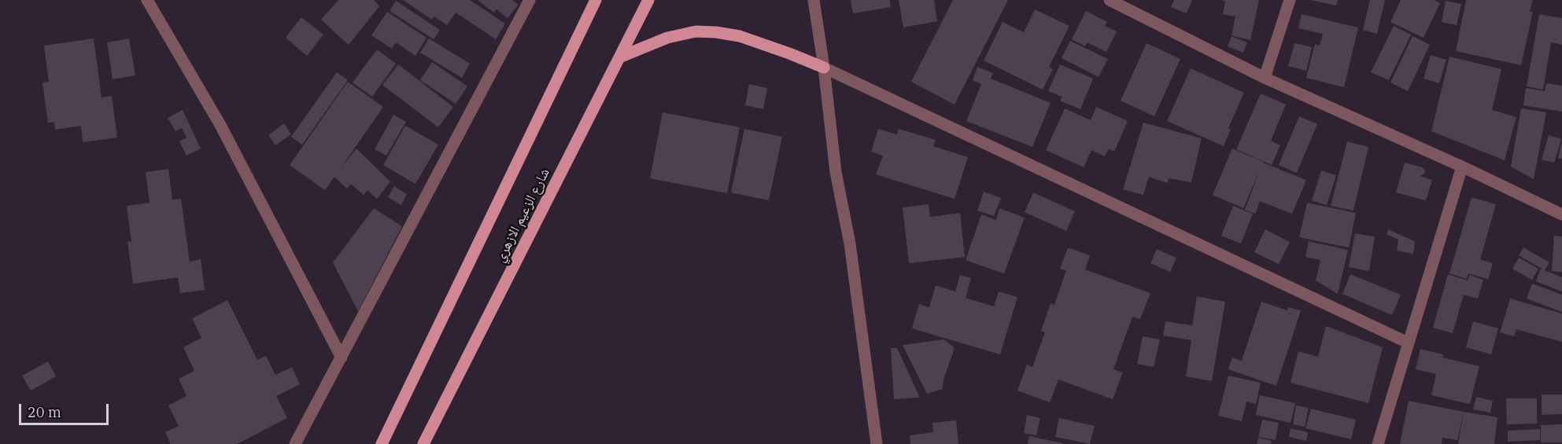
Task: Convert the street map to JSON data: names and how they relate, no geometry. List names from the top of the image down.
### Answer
{
  "streets": {
    "main road": ["شارع الزعيم الازهري"]
  },
  "scale_bar": "20 m"
}
